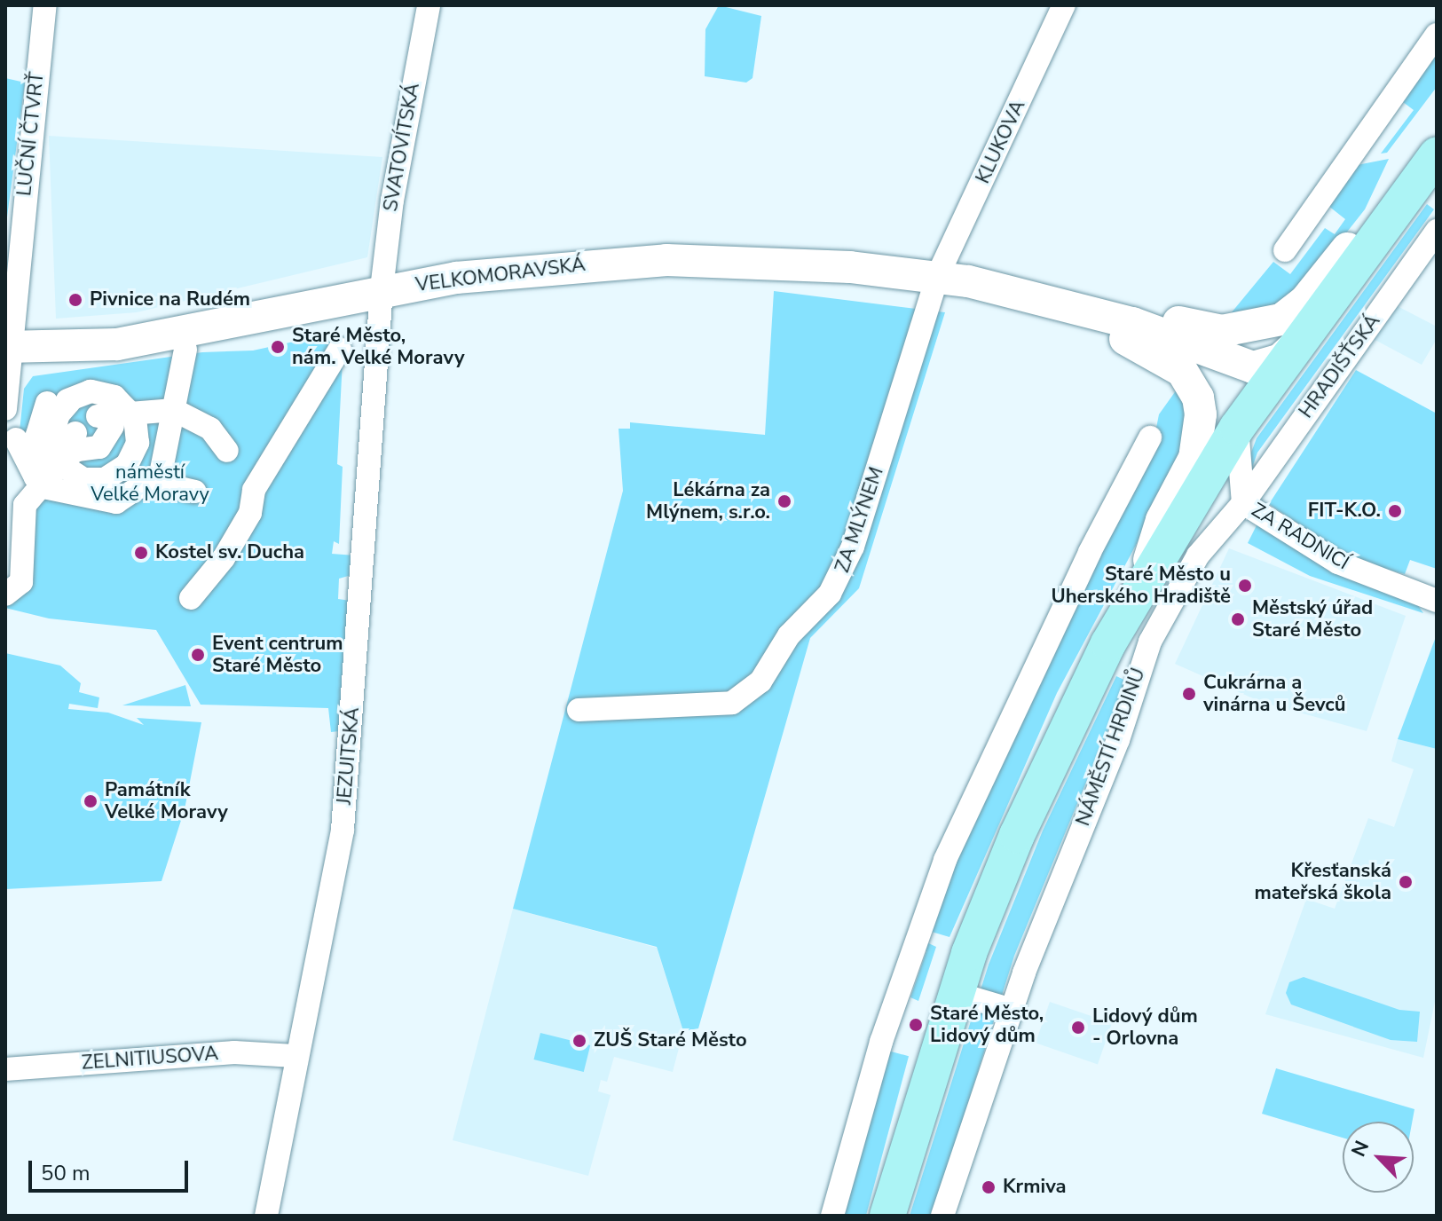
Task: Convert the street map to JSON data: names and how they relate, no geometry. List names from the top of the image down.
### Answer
{
  "streets": {
    "main road": ["NÁMĚSTÍ HRDINŮ"],
    "street": [
      "LUČNÍ ČTVRŤ",
      "KLUKOVA",
      "SVATOVÍTSKÁ",
      "VELKOMORAVSKÁ",
      "HRADIŠŤSKÁ",
      "ZA MLÝNEM",
      "ZA RADNICÍ",
      "JEZUITSKÁ",
      "ZELNITIUSOVA"
    ]
  },
  "crossings": [
    ["LUČNÍ ČTVRŤ", "VELKOMORAVSKÁ"],
    ["KLUKOVA", "VELKOMORAVSKÁ"],
    ["KLUKOVA", "ZA MLÝNEM"],
    ["SVATOVÍTSKÁ", "VELKOMORAVSKÁ"],
    ["SVATOVÍTSKÁ", "JEZUITSKÁ"],
    ["VELKOMORAVSKÁ", "ZA MLÝNEM"],
    ["VELKOMORAVSKÁ", "NÁMĚSTÍ HRDINŮ"],
    ["VELKOMORAVSKÁ", "JEZUITSKÁ"],
    ["HRADIŠŤSKÁ", "ZA RADNICÍ"],
    ["HRADIŠŤSKÁ", "NÁMĚSTÍ HRDINŮ"],
    ["ZA RADNICÍ", "NÁMĚSTÍ HRDINŮ"],
    ["JEZUITSKÁ", "ZELNITIUSOVA"]
  ],
  "parks": ["náměstí Velké Moravy"],
  "places": [
    "Pivnice na Rudém",
    "Staré Město, nám. Velké Moravy",
    "Lékárna za Mlýnem, s.r.o.",
    "FIT-K.O.",
    "Kostel sv. Ducha",
    "Staré Město u Uherského Hradiště",
    "Městský úřad Staré Město",
    "Event centrum Staré Město",
    "Cukrárna a vinárna u Ševců",
    "Památník Velké Moravy",
    "Křesťanská mateřská škola",
    "Staré Město, Lidový dům",
    "Lidový dům - Orlovna",
    "ZUŠ Staré Město",
    "Krmiva"
  ],
  "scale_bar": "50 m",
  "north": "top left"
}
